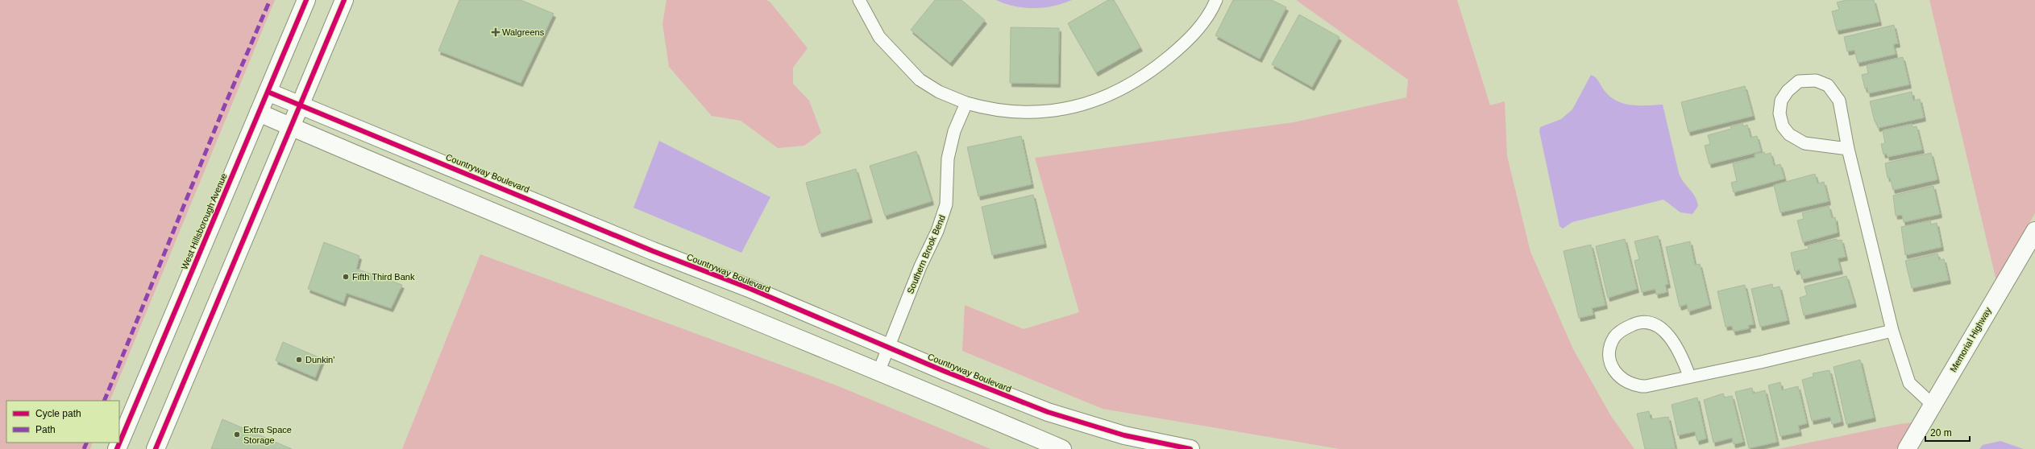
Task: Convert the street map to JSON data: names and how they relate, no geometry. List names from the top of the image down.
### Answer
{
  "streets": {
    "street": [
      "Countryway Boulevard",
      "West Hillsborough Avenue",
      "Southern Brook Bend",
      "Memorial Highway"
    ]
  },
  "crossings": [
    ["Countryway Boulevard", "West Hillsborough Avenue"],
    ["Countryway Boulevard", "Southern Brook Bend"]
  ],
  "places": {
    "health": ["Walgreens"],
    "other": ["Fifth Third Bank", "Dunkin'", "Extra Space Storage"]
  },
  "legend": ["Cycle path", "Path"],
  "scale_bar": "20 m"
}
